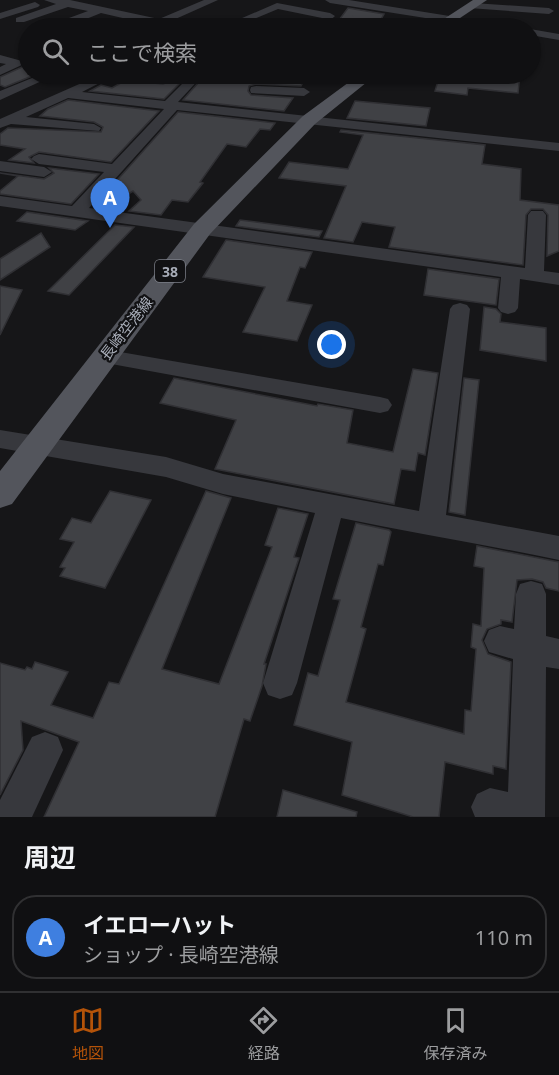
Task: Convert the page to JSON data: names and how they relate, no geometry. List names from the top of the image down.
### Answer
{
  "streets": {
    "main road": ["38", "長崎空港線"]
  },
  "page": {
    "search": "ここで検索",
    "pins": "A",
    "heading": "周辺",
    "list": [
      {
        "mark": "A",
        "name": "イエローハット",
        "note": "ショップ · 長崎空港線",
        "value": "110 m"
      }
    ],
    "nav": ["地図", "経路", "保存済み"]
  }
}
